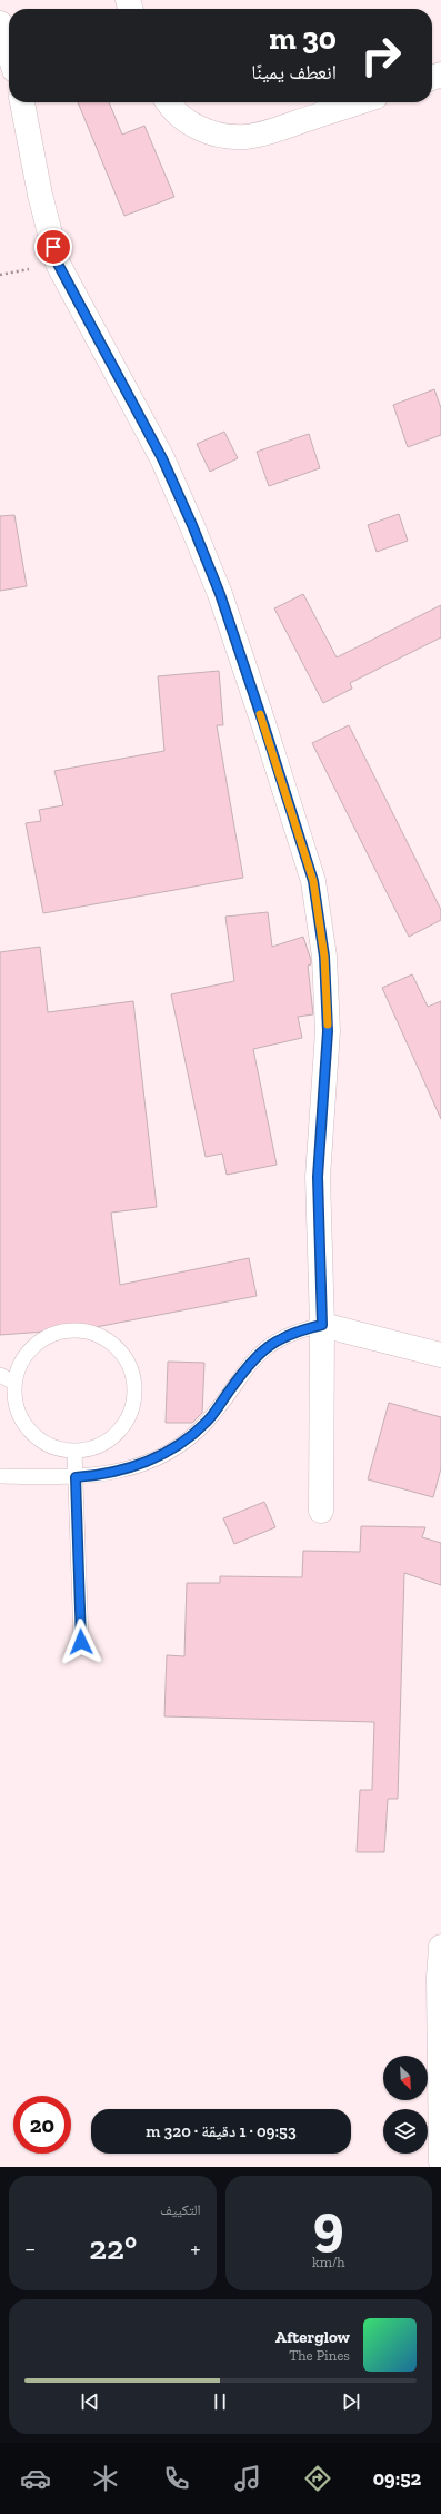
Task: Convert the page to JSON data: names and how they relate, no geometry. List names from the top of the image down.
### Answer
{
  "north": "bottom right",
  "page": {
    "turn": ["30 m", "انعطف يمينًا"],
    "limit": "20",
    "trip": "09:53 · 1 دقيقة · 320 m",
    "tile": [
      ["9", "km/h"],
      "التكييف"
    ],
    "heat": ["−", "22°", "+"],
    "song": ["Afterglow", "The Pines"],
    "tabs": "09:52"
  }
}
